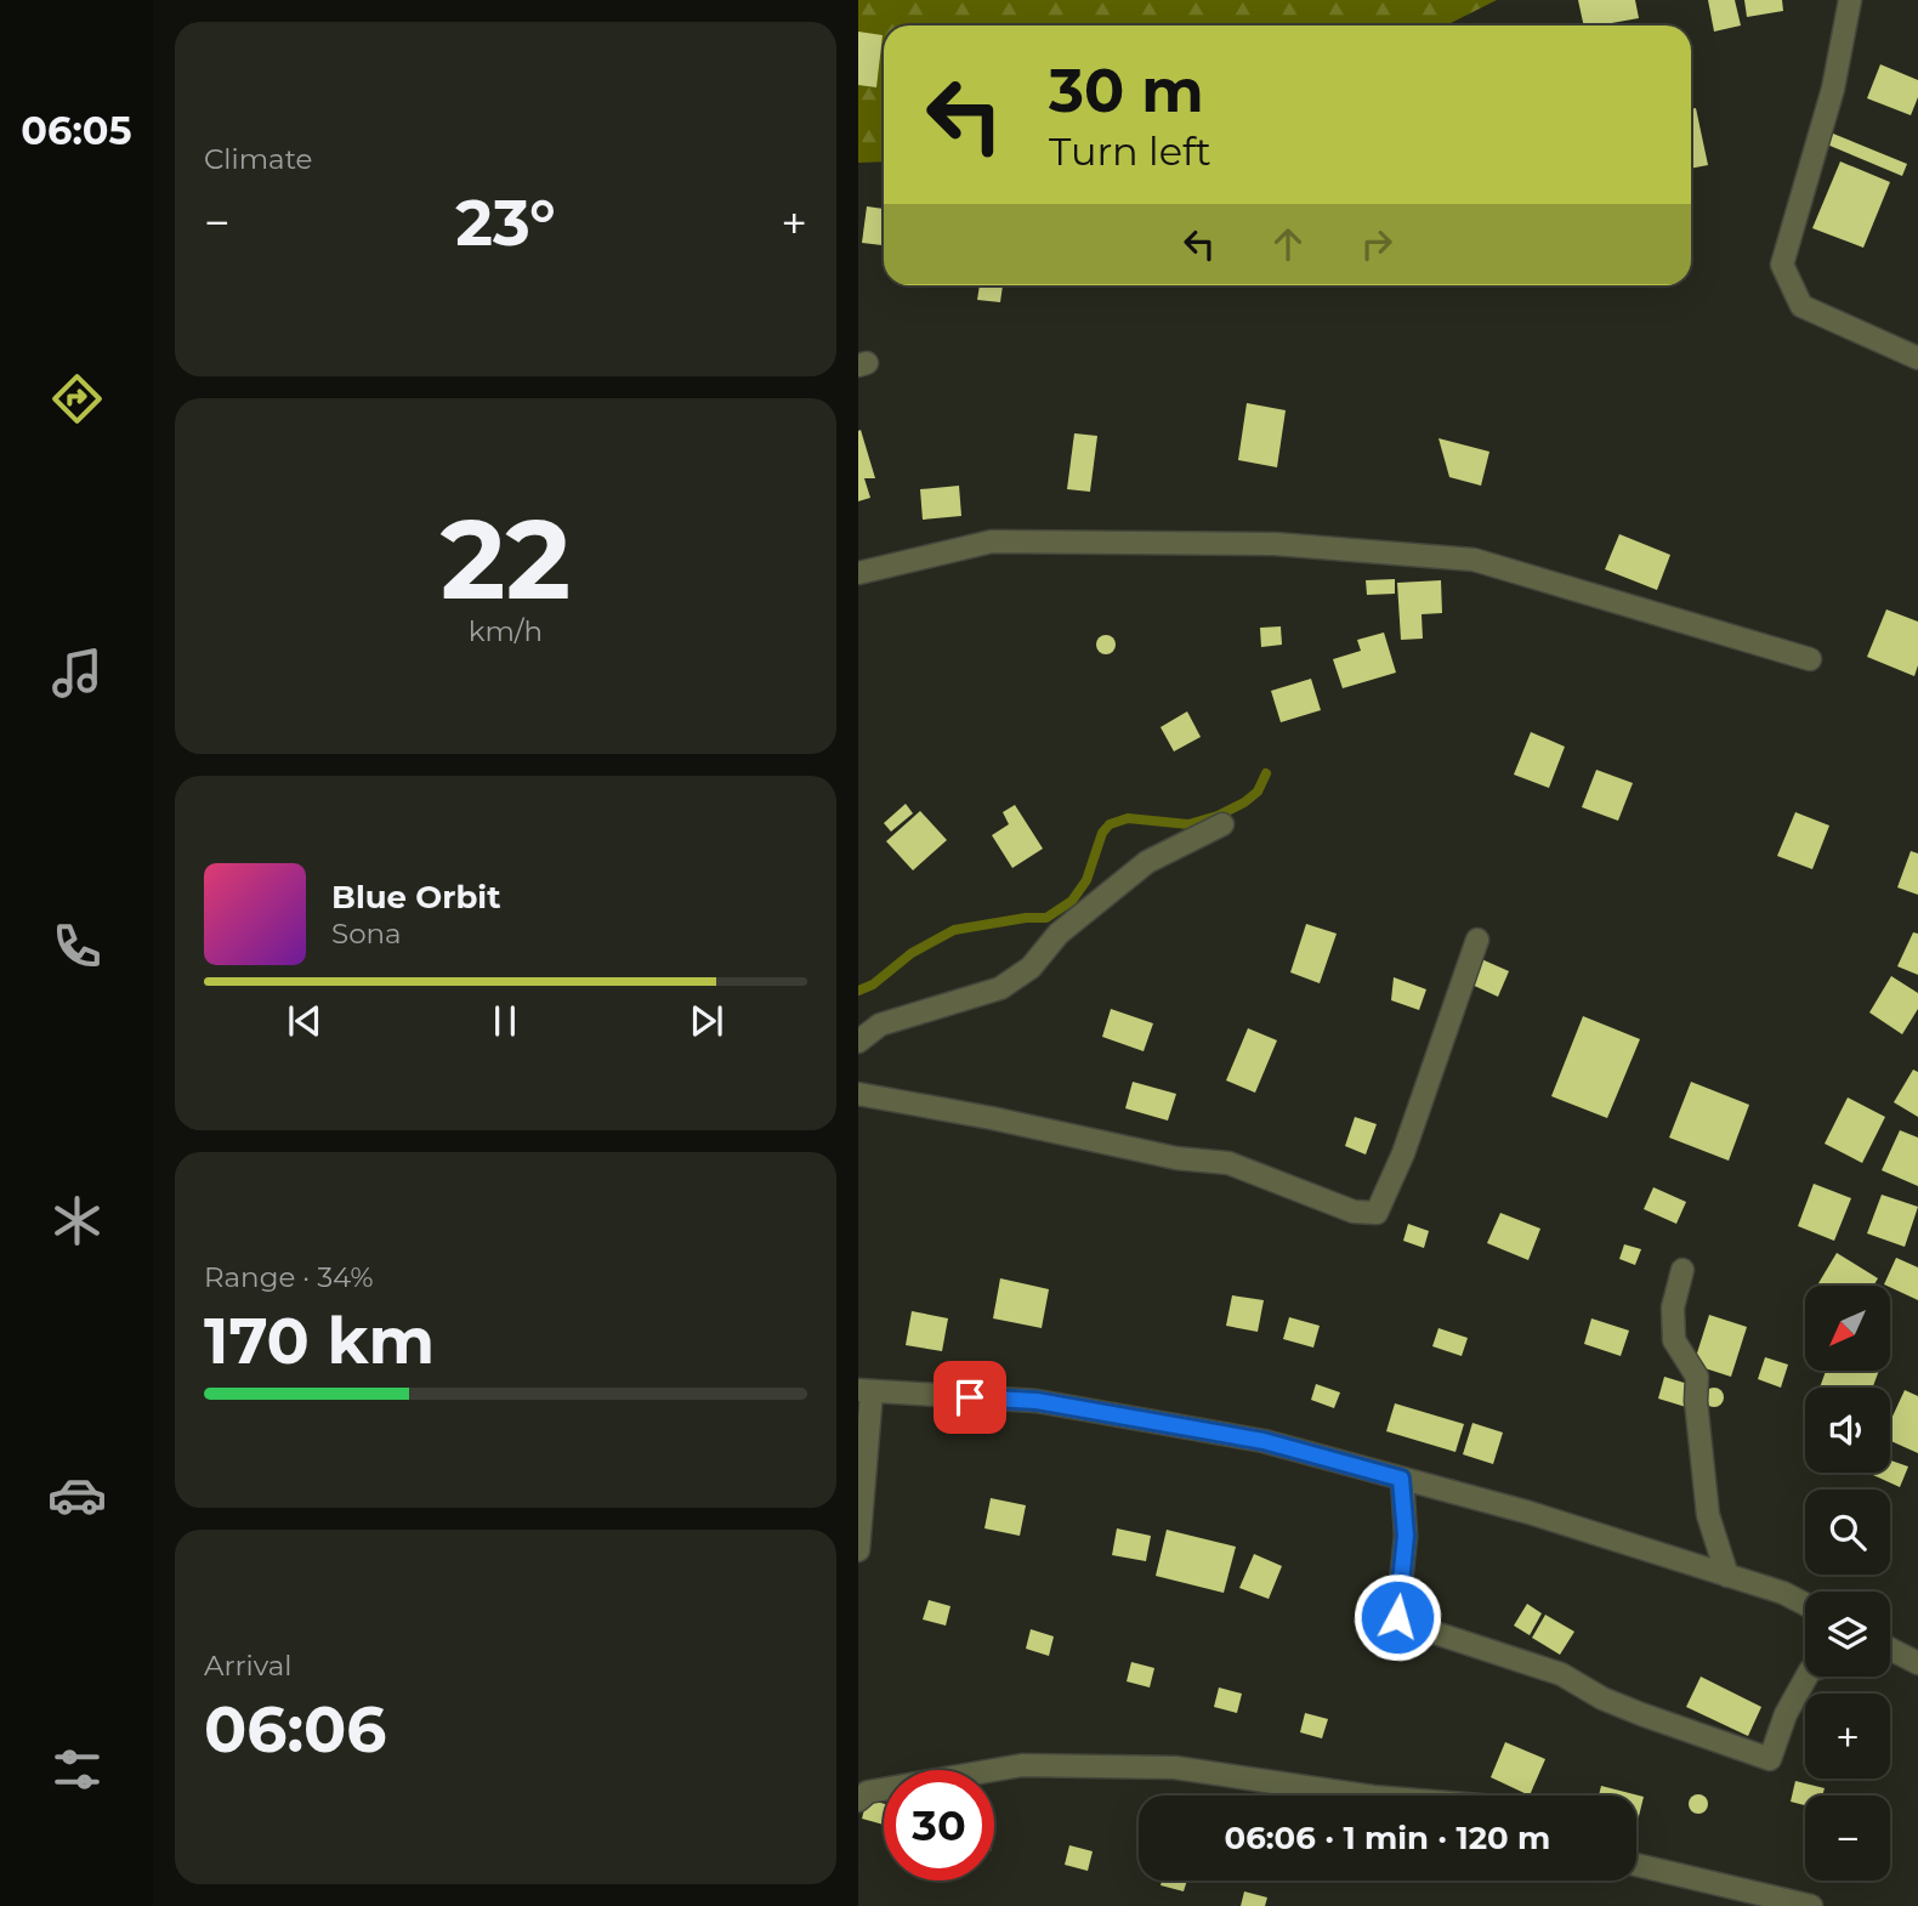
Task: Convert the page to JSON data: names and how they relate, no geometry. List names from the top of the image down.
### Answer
{
  "north": "bottom left",
  "page": {
    "tabs": "06:05",
    "tile": [
      "Climate",
      ["22", "km/h"],
      ["Range · 34%", "170 km"],
      ["Arrival", "06:06"]
    ],
    "turn": ["30 m", "Turn left"],
    "heat": ["−", "23°", "+"],
    "song": ["Blue Orbit", "Sona"],
    "map_buttons": ["+", "−"],
    "limit": "30",
    "trip": "06:06 · 1 min · 120 m"
  }
}
